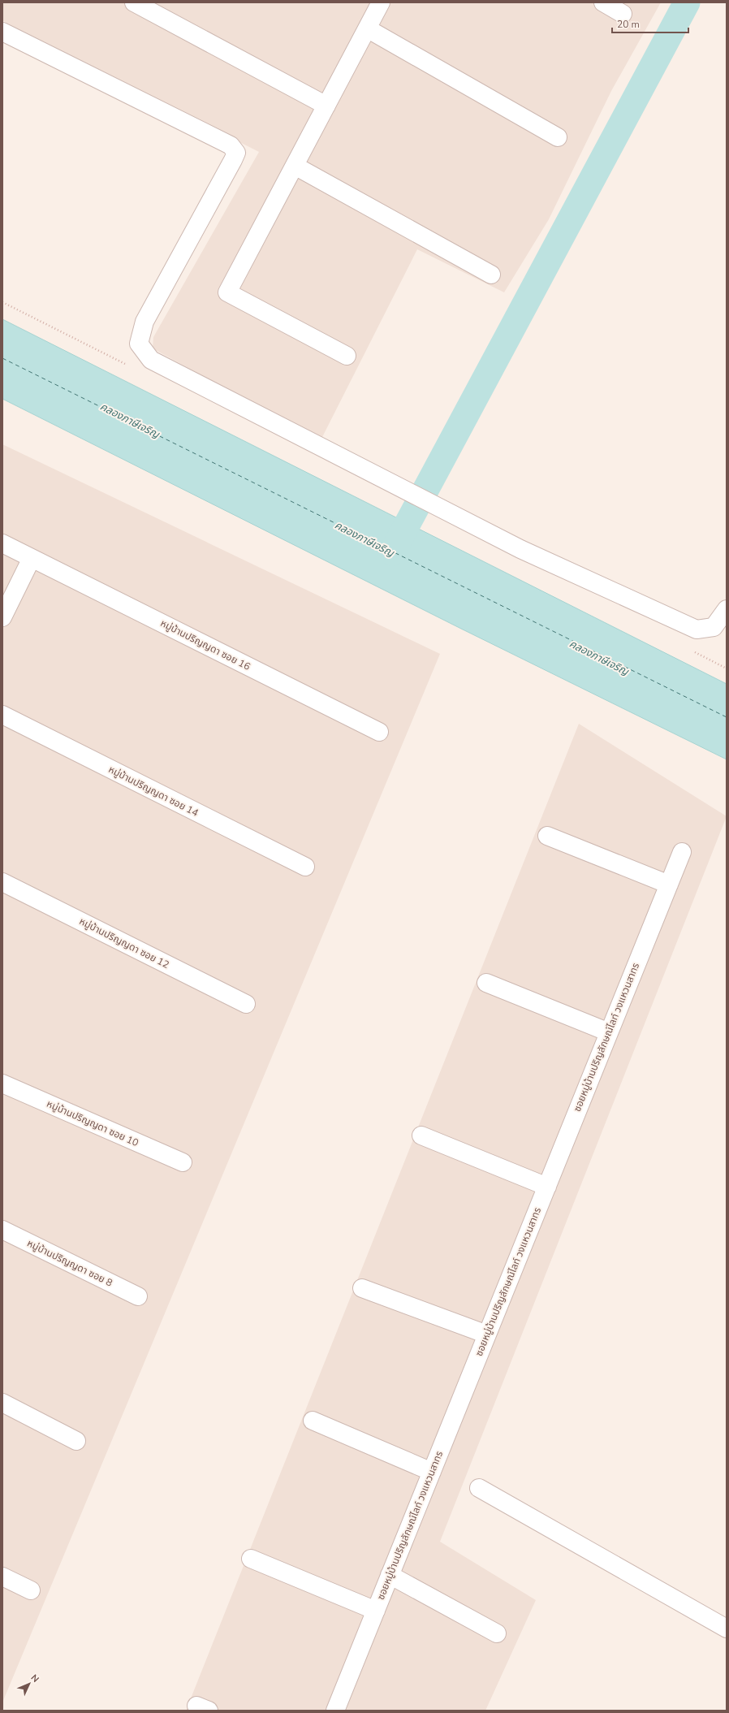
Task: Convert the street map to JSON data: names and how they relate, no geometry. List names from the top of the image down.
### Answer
{
  "streets": {
    "street": [
      "หมู่บ้านปริญญดา ซอย 16",
      "หมู่บ้านปริญญดา ซอย 14",
      "หมู่บ้านปริญญดา ซอย 12",
      "ซอยหมู่บ้านปริญลักษณ์ไลท์ วงแหวนสาทร",
      "หมู่บ้านปริญญดา ซอย 10",
      "หมู่บ้านปริญญดา ซอย 8"
    ]
  },
  "water": ["คลองภาษีเจริญ"],
  "scale_bar": "20 m",
  "north": "top right"
}
